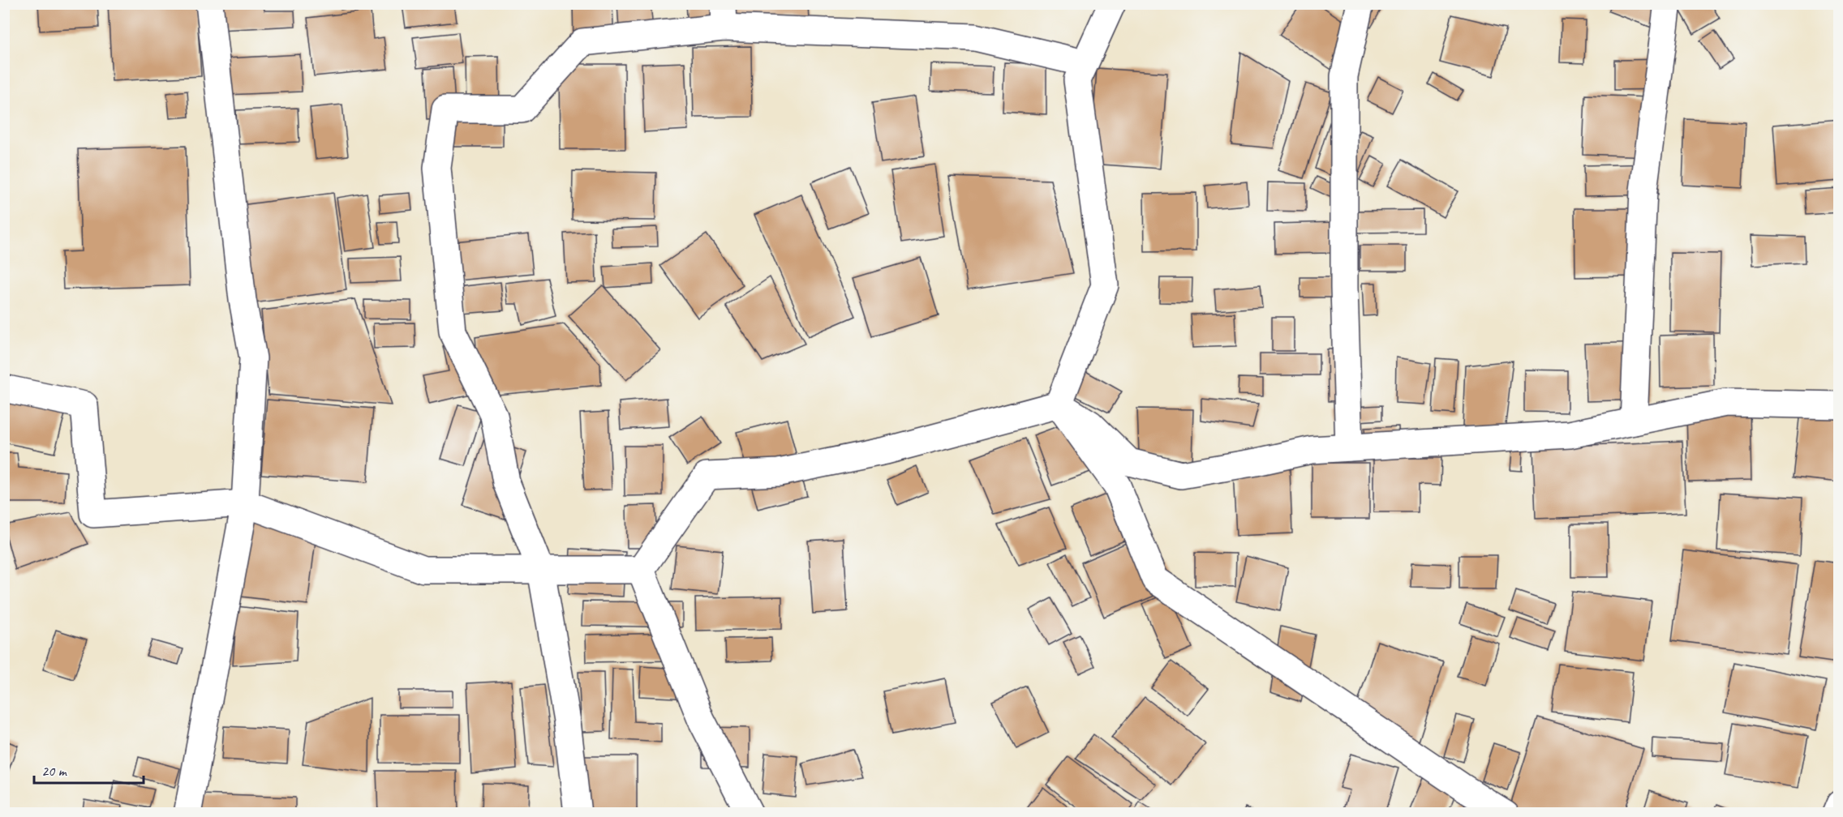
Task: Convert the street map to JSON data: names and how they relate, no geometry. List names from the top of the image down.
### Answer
{
  "scale_bar": "20 m"
}
